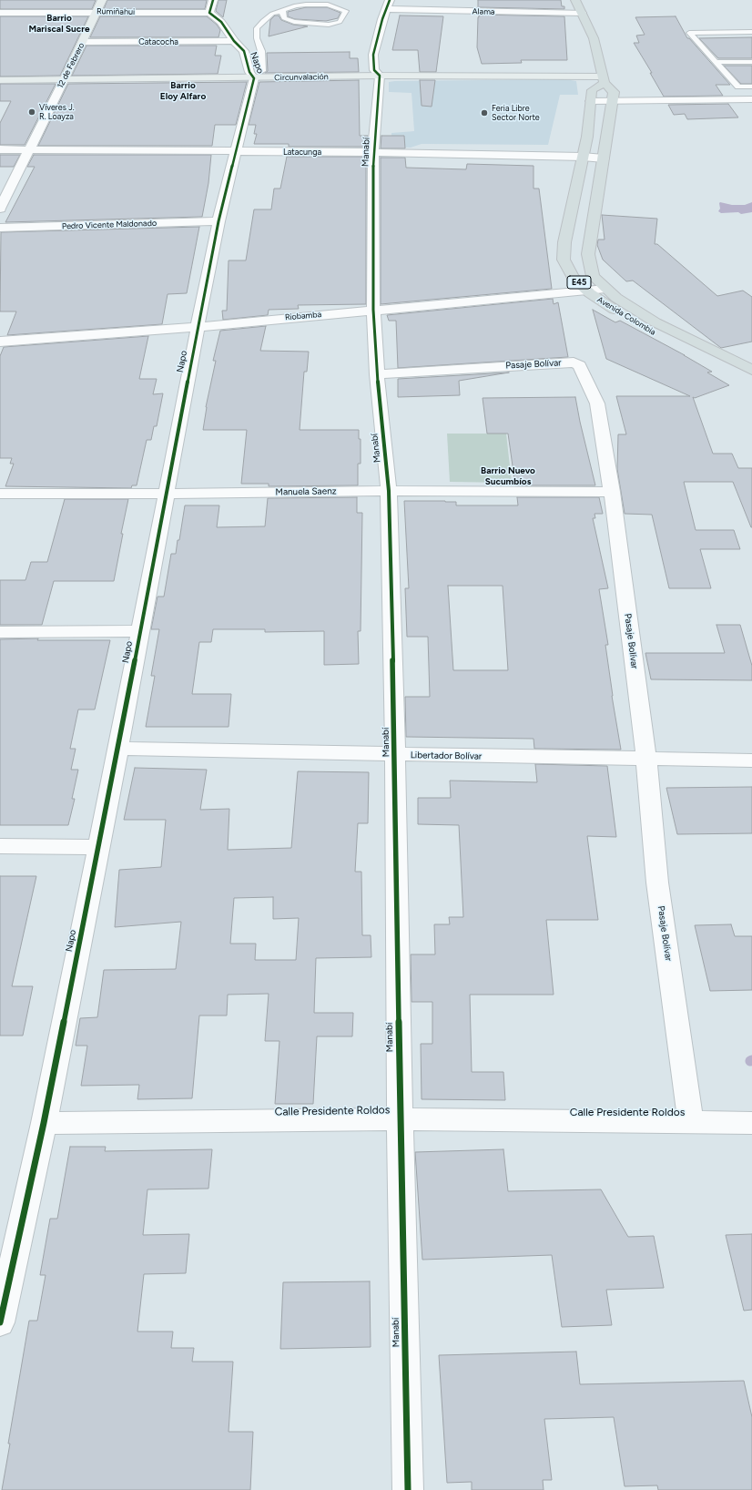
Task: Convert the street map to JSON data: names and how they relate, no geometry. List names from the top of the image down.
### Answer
{
  "streets": {
    "main road": [
      "12 de Febrero",
      "Circunvalación",
      "E45",
      "Avenida Colombia"
    ],
    "street": [
      "Rumiñahui",
      "Alama",
      "Catacocha",
      "Napo",
      "Latacunga",
      "Manabí",
      "Pedro Vicente Maldonado",
      "Riobamba",
      "Pasaje Bolívar",
      "Manuela Saenz",
      "Libertador Bolívar",
      "Calle Presidente Roldos"
    ]
  },
  "crossings": [
    ["Rumiñahui", "Napo"],
    ["Rumiñahui", "12 de Febrero"],
    ["Alama", "Manabí"],
    ["Alama", "Avenida Colombia"],
    ["Catacocha", "Napo"],
    ["Catacocha", "12 de Febrero"],
    ["Napo", "Circunvalación"],
    ["Napo", "Latacunga"],
    ["Napo", "Pedro Vicente Maldonado"],
    ["Napo", "Riobamba"],
    ["Napo", "Manuela Saenz"],
    ["Napo", "Libertador Bolívar"],
    ["Napo", "Calle Presidente Roldos"],
    ["12 de Febrero", "Circunvalación"],
    ["12 de Febrero", "Latacunga"],
    ["Circunvalación", "Manabí"],
    ["Circunvalación", "Avenida Colombia"],
    ["Latacunga", "Manabí"],
    ["Latacunga", "Avenida Colombia"],
    ["Manabí", "Riobamba"],
    ["Manabí", "Pasaje Bolívar"],
    ["Manabí", "Manuela Saenz"],
    ["Manabí", "Libertador Bolívar"],
    ["Manabí", "Calle Presidente Roldos"],
    ["Riobamba", "Avenida Colombia"],
    ["Pasaje Bolívar", "Manuela Saenz"],
    ["Pasaje Bolívar", "Libertador Bolívar"],
    ["Pasaje Bolívar", "Calle Presidente Roldos"]
  ],
  "districts": ["Barrio Mariscal Sucre", "Barrio Eloy Alfaro", "Barrio Nuevo Sucumbíos"],
  "places": ["Víveres J. R. Loayza", "Feria Libre Sector Norte"]
}
